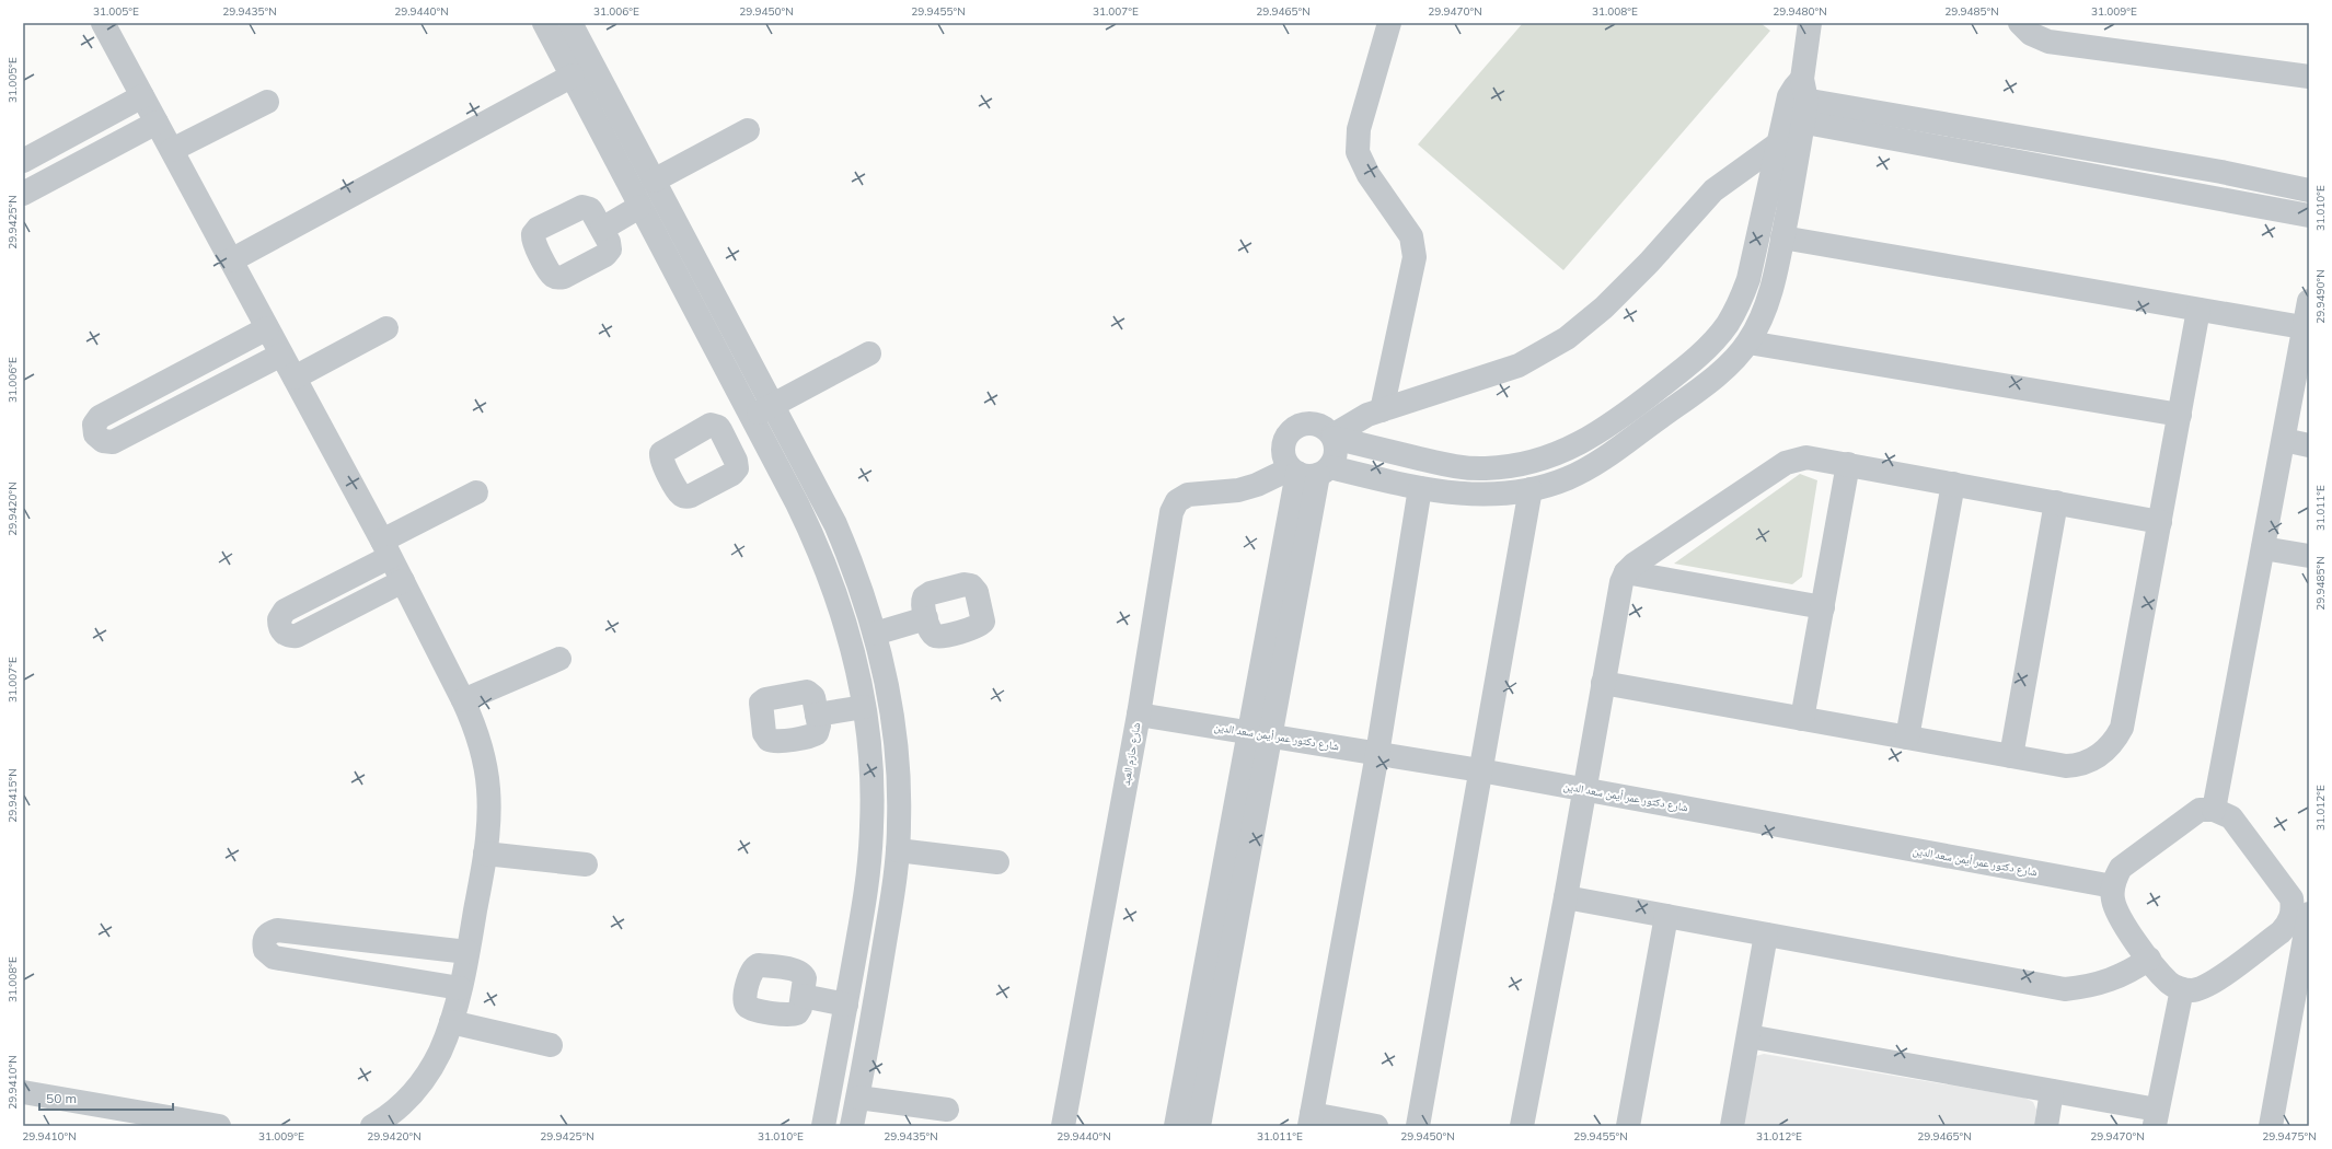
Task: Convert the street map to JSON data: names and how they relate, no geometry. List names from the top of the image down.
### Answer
{
  "streets": {
    "street": ["شارع دكتور عمر أيمن سعد الدين", "شارع حازم العبد"]
  },
  "crossings": [
    ["شارع دكتور عمر أيمن سعد الدين", "شارع حازم العبد"]
  ],
  "scale_bar": "50 m",
  "coordinates": [
    "31.005°E",
    "29.9435°N",
    "29.9440°N",
    "31.006°E",
    "29.9450°N",
    "29.9455°N",
    "31.007°E",
    "29.9465°N",
    "29.9470°N",
    "31.008°E",
    "29.9480°N",
    "29.9485°N",
    "31.009°E",
    "31.010°E",
    "29.9425°N",
    "29.9490°N",
    "31.011°E",
    "29.9420°N",
    "29.9415°N",
    "31.012°E",
    "29.9410°N",
    "29.9475°N"
  ]
}
